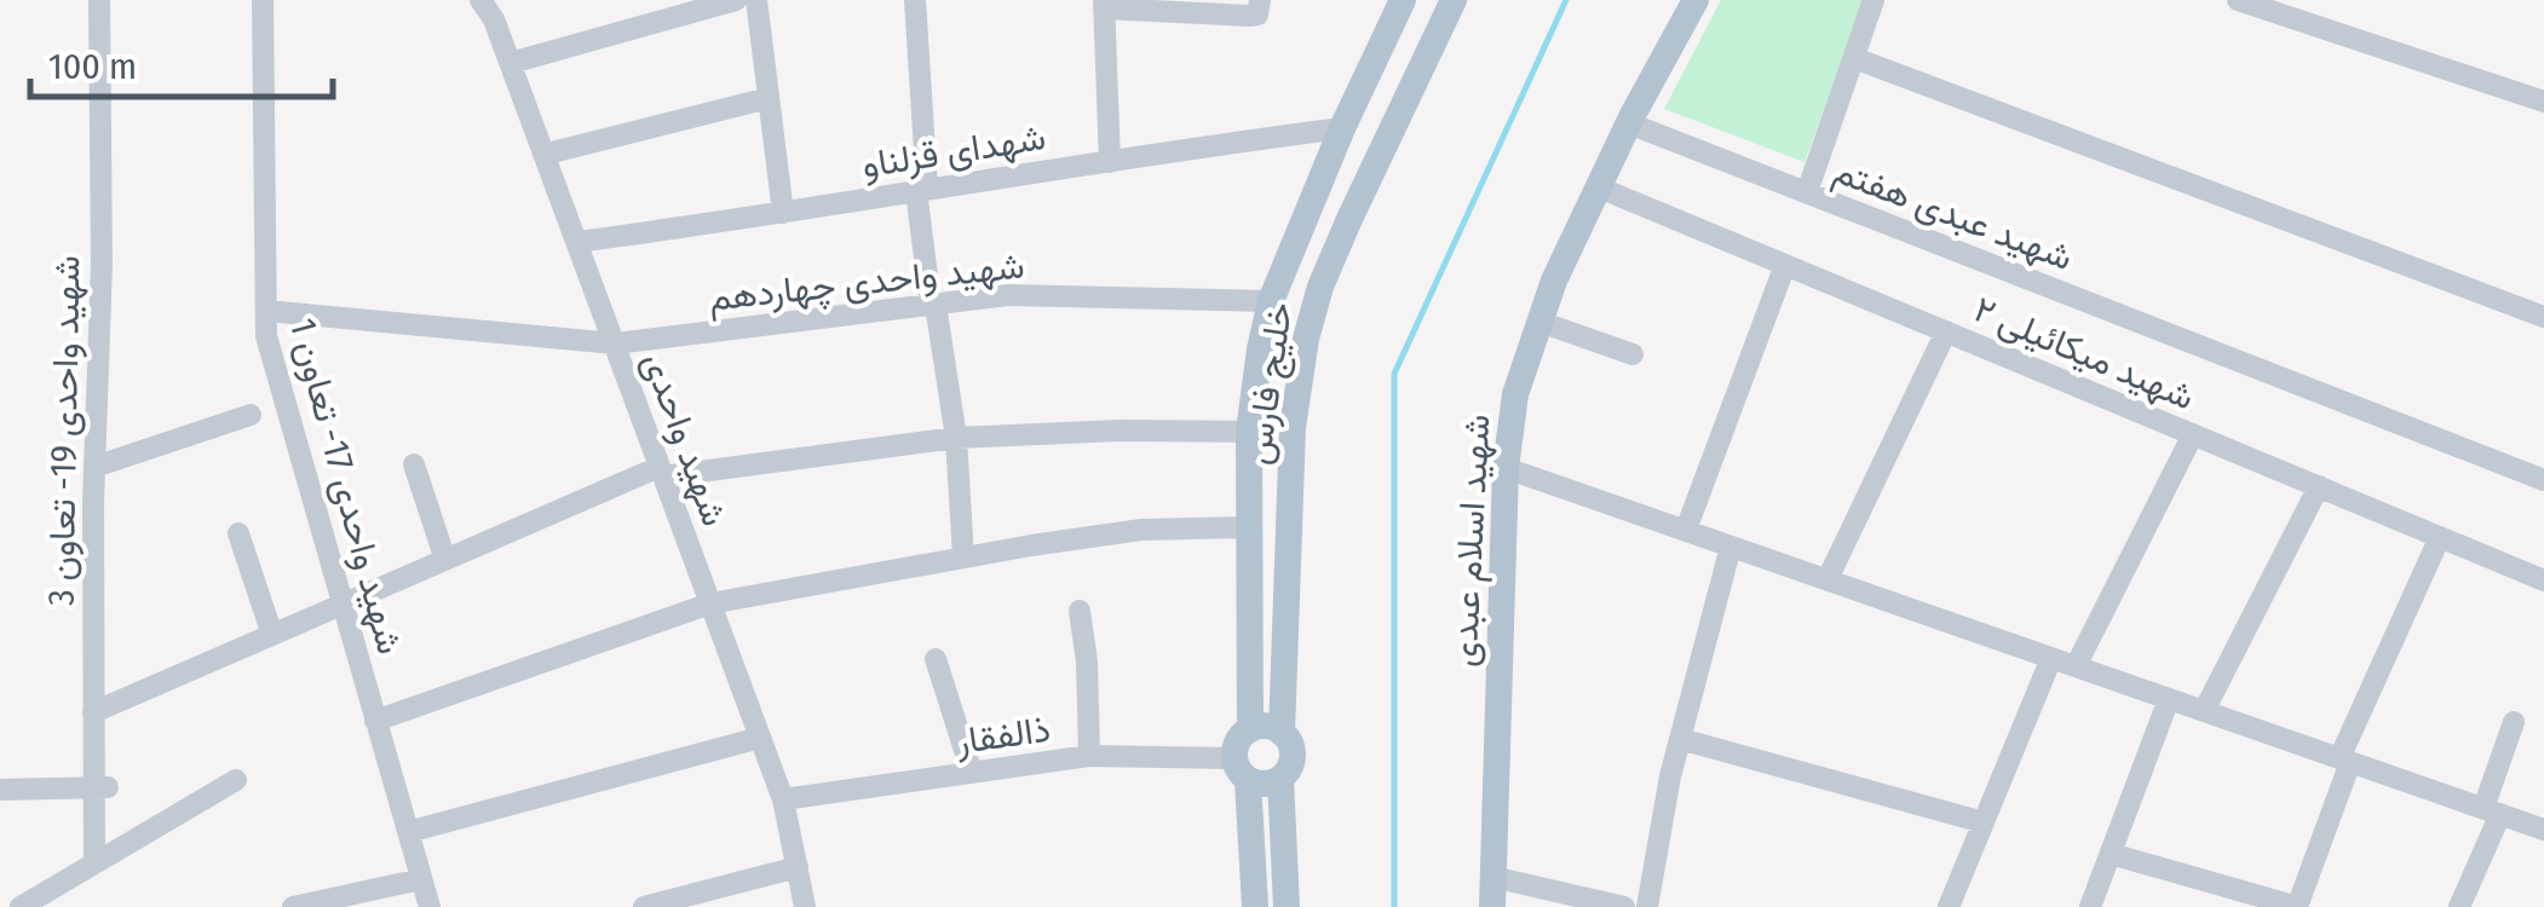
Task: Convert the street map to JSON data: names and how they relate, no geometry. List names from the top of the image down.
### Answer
{
  "streets": {
    "main road": ["خلیج فارس", "شهید اسلام عبدی"],
    "street": [
      "شهدای قزلناو",
      "شهید عبدی هفتم",
      "شهید واحدی چهاردهم",
      "شهید میکائیلی ۲",
      "شهید واحدی 19- تعاون 3",
      "شهید واحدی",
      "شهید واحدی 17- تعاون 1",
      "ذالفقار"
    ]
  },
  "crossings": [
    ["شهدای قزلناو", "شهید واحدی"],
    ["شهید عبدی هفتم", "شهید اسلام عبدی"],
    ["شهید واحدی چهاردهم", "شهید واحدی"],
    ["شهید واحدی چهاردهم", "شهید واحدی 17- تعاون 1"],
    ["شهید میکائیلی ۲", "شهید اسلام عبدی"],
    ["خلیج فارس", "ذالفقار"],
    ["شهید واحدی", "ذالفقار"]
  ],
  "scale_bar": "100 m"
}
